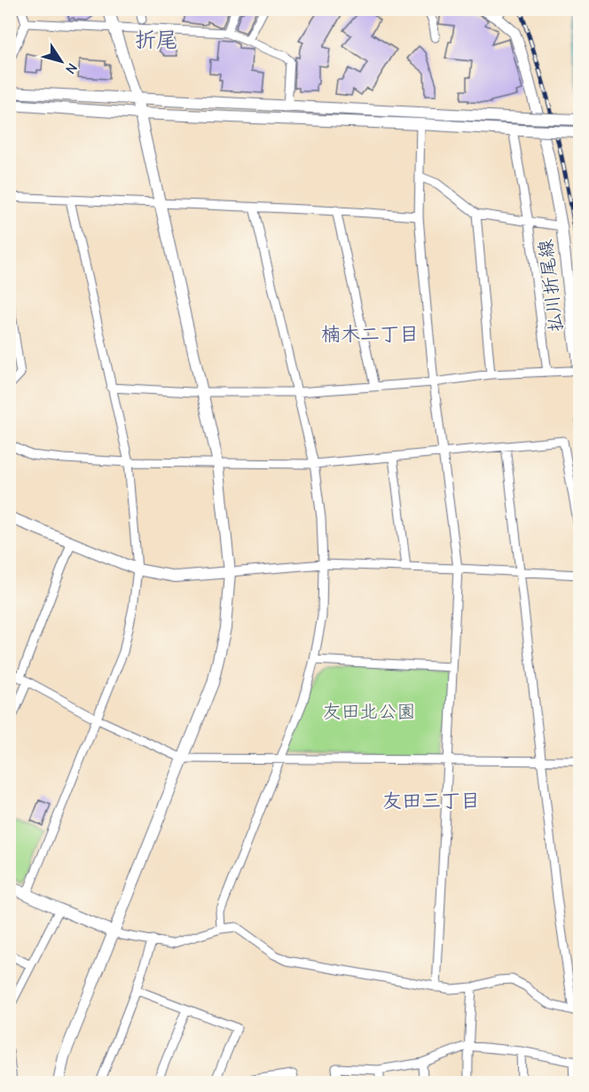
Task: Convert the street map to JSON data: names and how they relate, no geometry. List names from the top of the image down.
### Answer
{
  "streets": {
    "street": ["払川折尾線"]
  },
  "districts": ["折尾", "楠木二丁目", "友田三丁目"],
  "parks": ["友田北公園"],
  "north": "bottom right"
}
